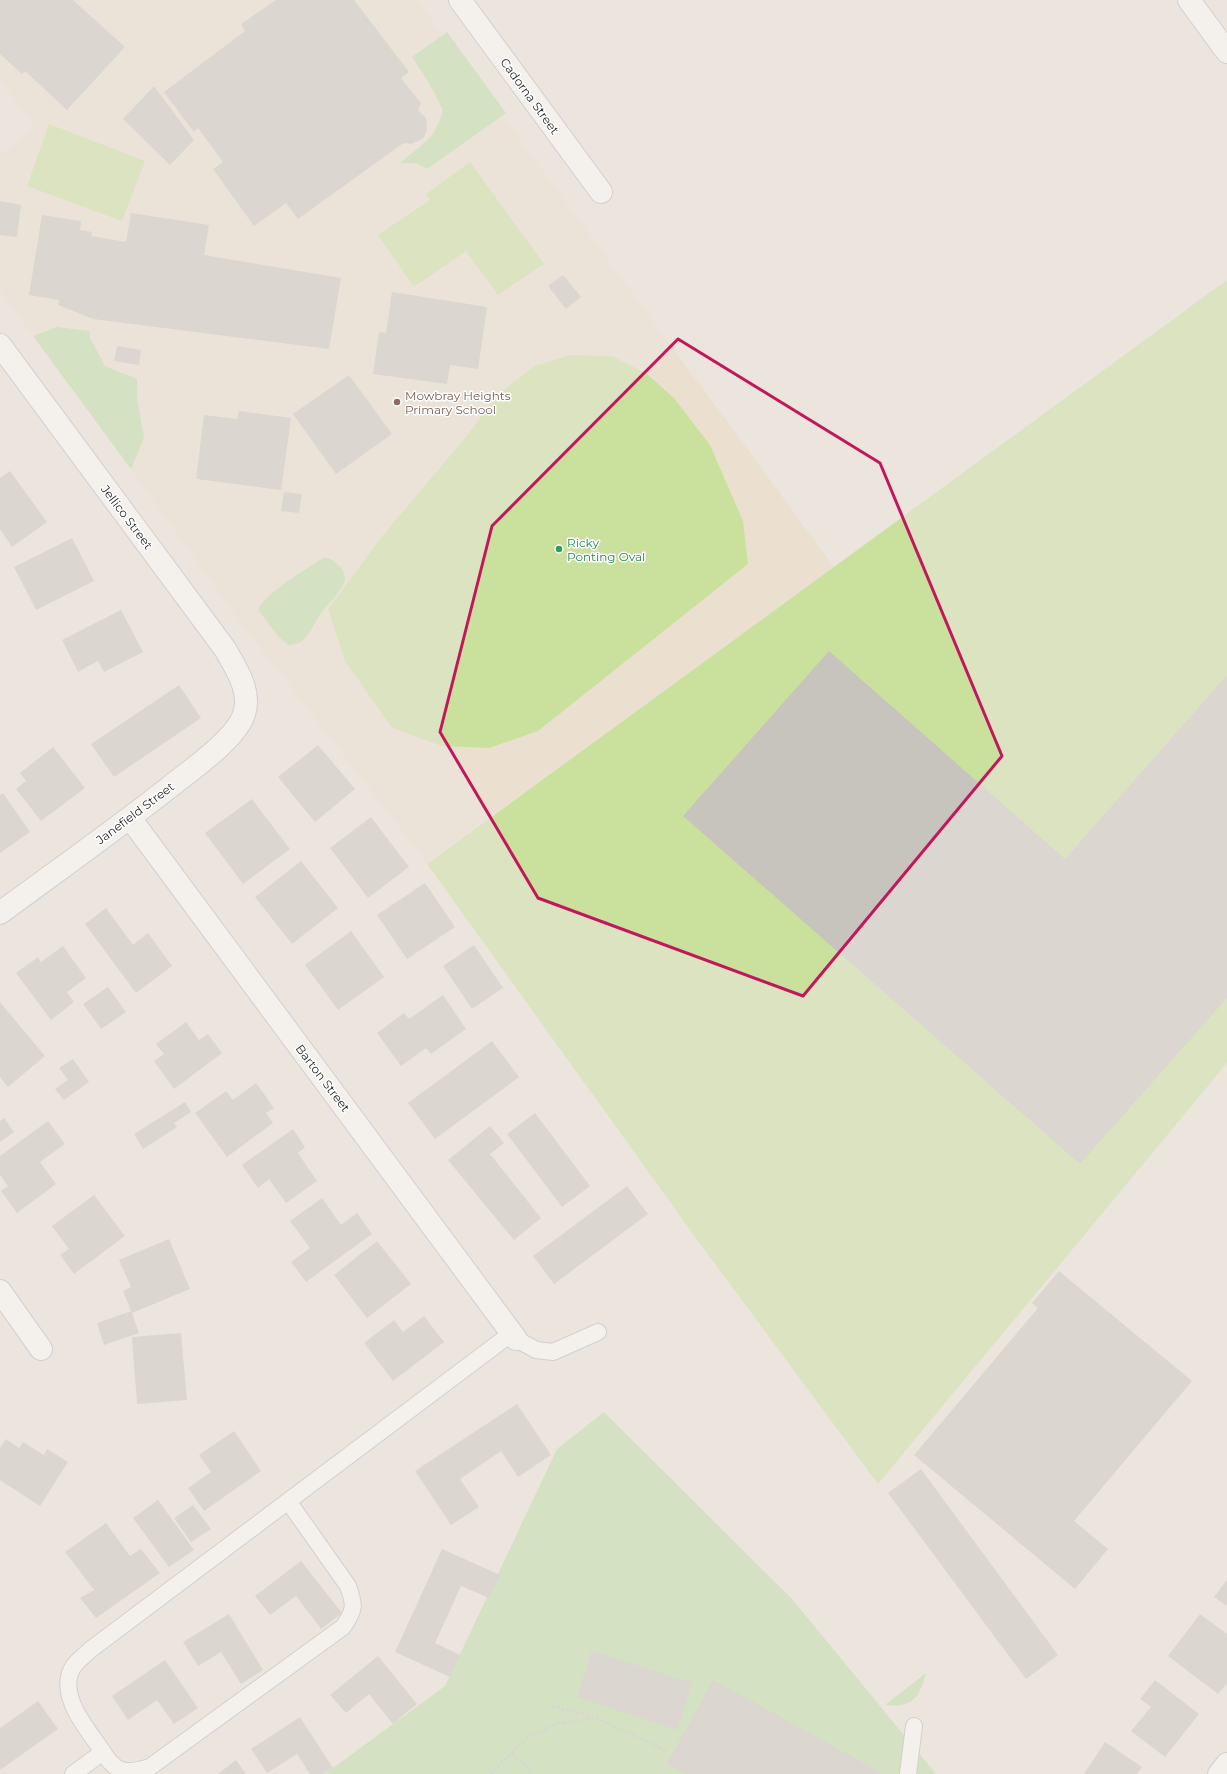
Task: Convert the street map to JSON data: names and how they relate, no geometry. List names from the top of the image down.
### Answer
{
  "streets": {
    "street": [
      "Cadorna Street",
      "Jellico Street",
      "Janefield Street",
      "Barton Street"
    ]
  },
  "crossings": [
    ["Jellico Street", "Janefield Street"],
    ["Janefield Street", "Barton Street"]
  ],
  "places": ["Mowbray Heights Primary School", "Ricky Ponting Oval"]
}
